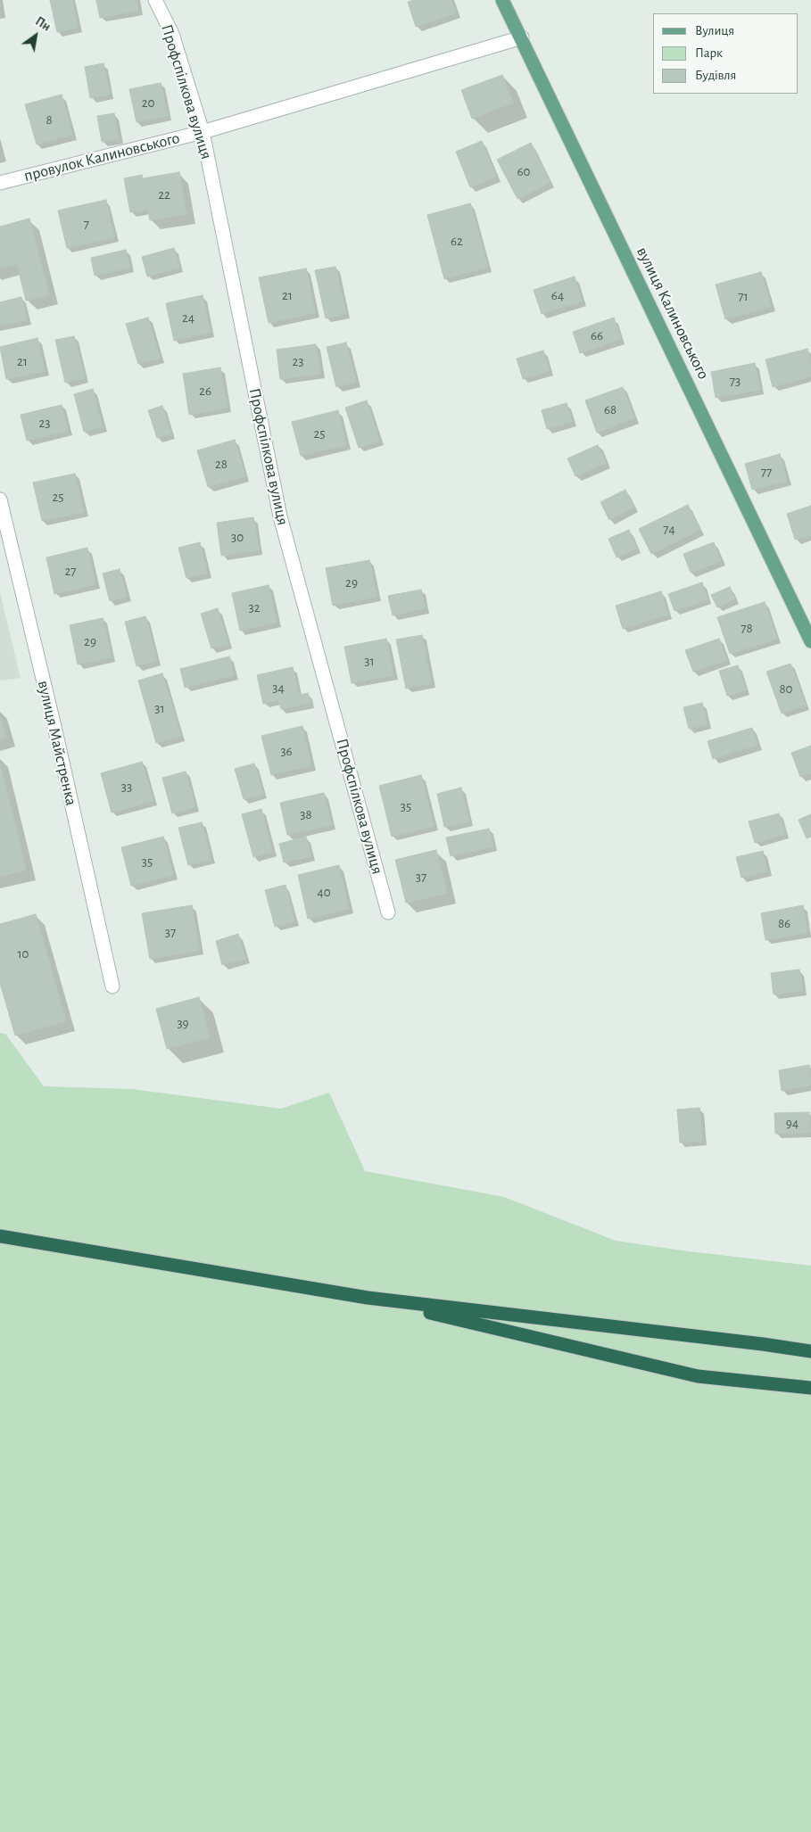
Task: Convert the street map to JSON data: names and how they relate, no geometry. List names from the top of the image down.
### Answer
{
  "streets": {
    "main road": ["вулиця Калиновського"],
    "street": ["Профспілкова вулиця", "провулок Калиновського", "вулиця Майстренка"]
  },
  "crossings": [
    ["Профспілкова вулиця", "провулок Калиновського"],
    ["провулок Калиновського", "вулиця Калиновського"]
  ],
  "house_numbers": [
    "20",
    "8",
    "60",
    "22",
    "7",
    "62",
    "21",
    "64",
    "71",
    "24",
    "66",
    "21",
    "23",
    "73",
    "26",
    "68",
    "23",
    "25",
    "28",
    "77",
    "25",
    "74",
    "30",
    "27",
    "29",
    "32",
    "78",
    "29",
    "31",
    "34",
    "80",
    "31",
    "36",
    "33",
    "35",
    "38",
    "35",
    "37",
    "40",
    "86",
    "37",
    "10",
    "39",
    "94"
  ],
  "legend": ["Вулиця", "Парк", "Будівля"],
  "north": "top right"
}
